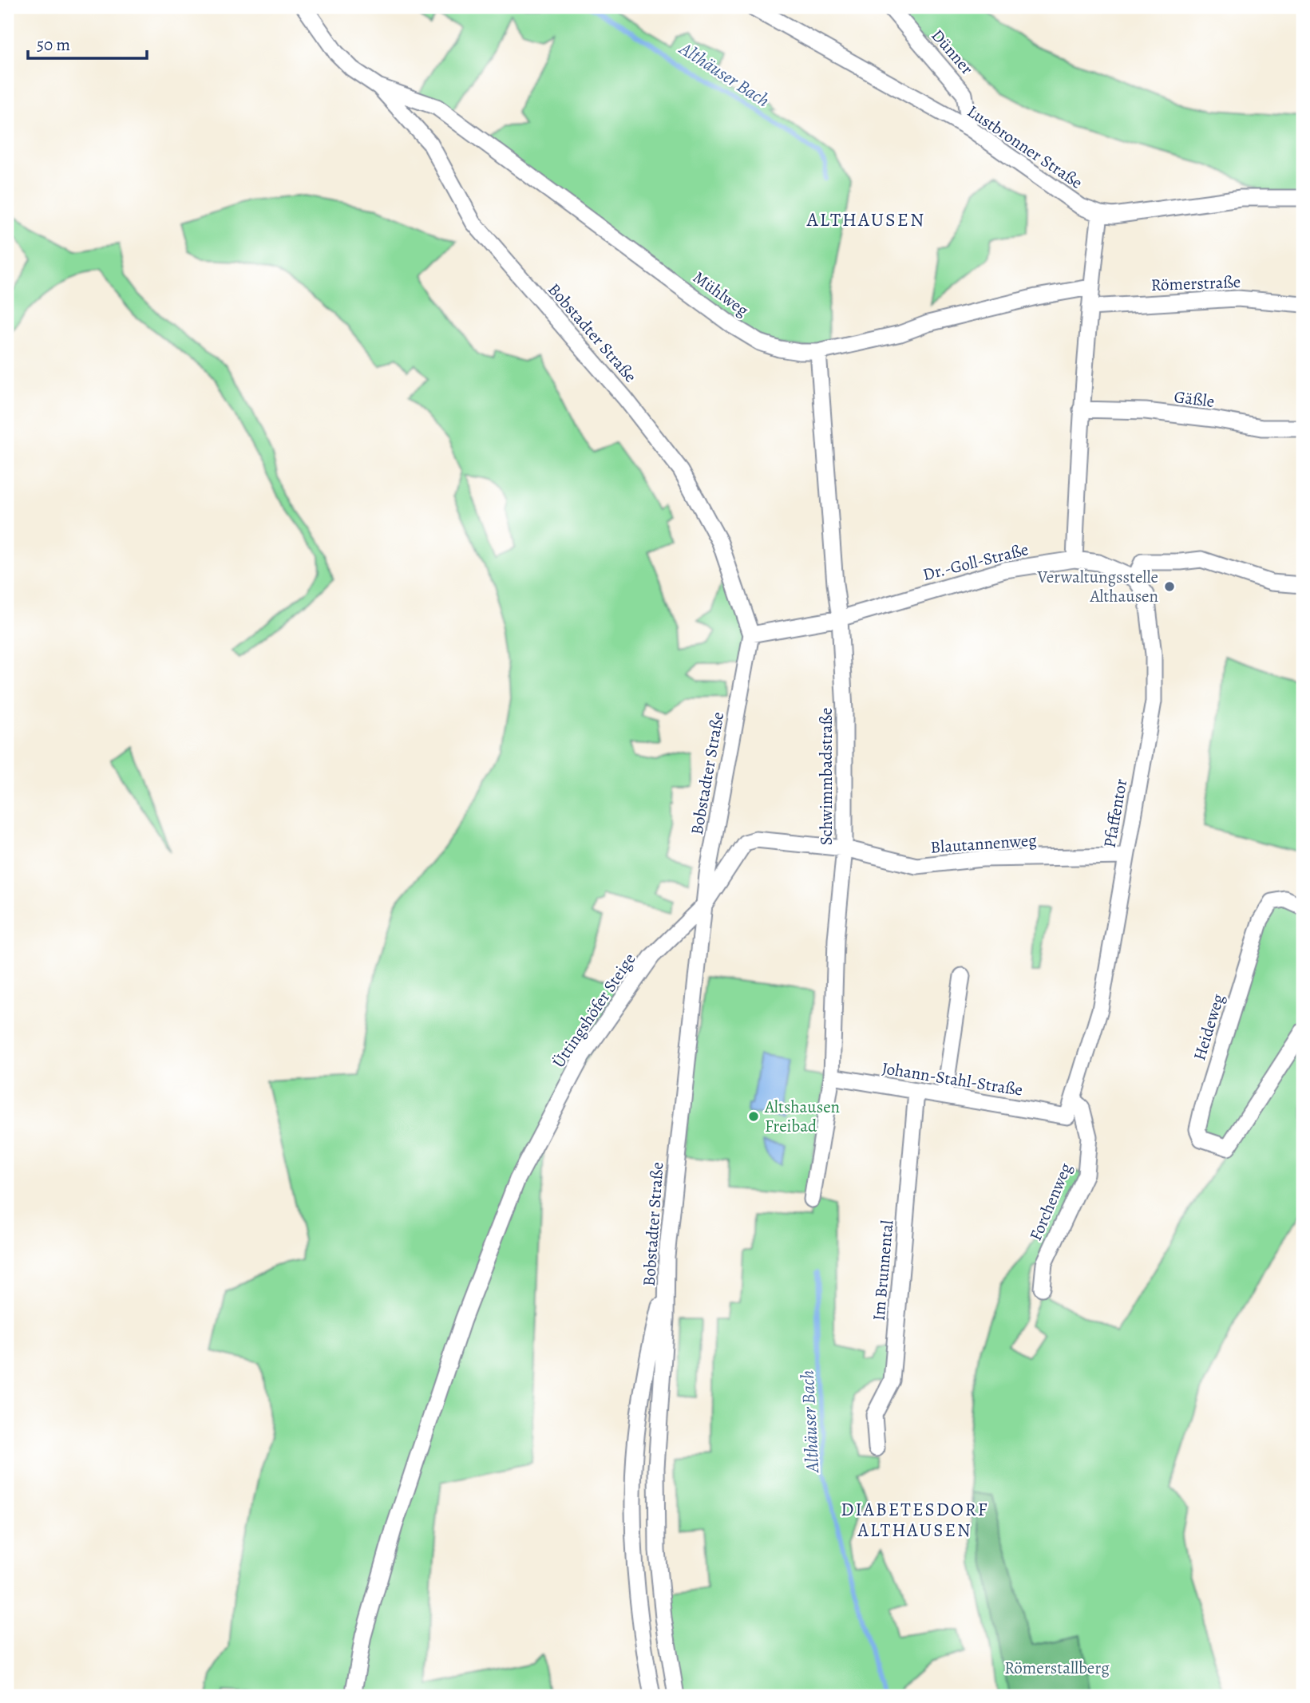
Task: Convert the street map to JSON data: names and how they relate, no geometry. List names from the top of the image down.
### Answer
{
  "streets": {
    "street": [
      "Dünner",
      "Lustbronner Straße",
      "Römerstraße",
      "Mühlweg",
      "Bobstadter Straße",
      "Gäßle",
      "Dr.-Goll-Straße",
      "Schwimmbadstraße",
      "Pfaffentor",
      "Blautannenweg",
      "Üttingshöfer Steige",
      "Heideweg",
      "Johann-Stahl-Straße",
      "Forchenweg",
      "Im Brunnental"
    ]
  },
  "crossings": [
    ["Dünner", "Lustbronner Straße"],
    ["Mühlweg", "Bobstadter Straße"],
    ["Mühlweg", "Schwimmbadstraße"],
    ["Bobstadter Straße", "Dr.-Goll-Straße"],
    ["Bobstadter Straße", "Blautannenweg"],
    ["Bobstadter Straße", "Üttingshöfer Steige"],
    ["Dr.-Goll-Straße", "Schwimmbadstraße"],
    ["Schwimmbadstraße", "Blautannenweg"],
    ["Schwimmbadstraße", "Johann-Stahl-Straße"],
    ["Pfaffentor", "Blautannenweg"],
    ["Pfaffentor", "Johann-Stahl-Straße"],
    ["Pfaffentor", "Forchenweg"],
    ["Blautannenweg", "Üttingshöfer Steige"],
    ["Johann-Stahl-Straße", "Im Brunnental"]
  ],
  "districts": ["ALTHAUSEN", "DIABETESDORF ALTHAUSEN"],
  "water": ["Althäuser Bach"],
  "parks": ["Römerstallberg"],
  "places": ["Verwaltungsstelle Althausen", "Altshausen Freibad"],
  "scale_bar": "50 m"
}
